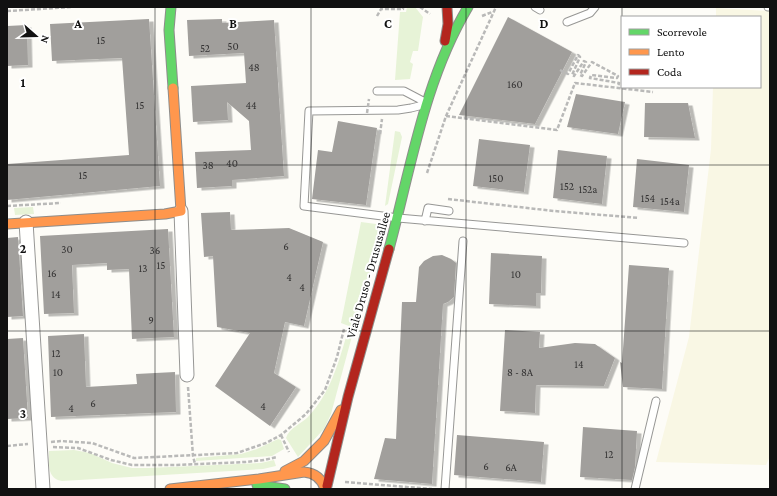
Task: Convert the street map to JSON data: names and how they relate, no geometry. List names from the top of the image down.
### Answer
{
  "streets": {
    "main road": ["Viale Druso - Drususallee"]
  },
  "house_numbers": [
    "15",
    "50",
    "52",
    "48",
    "160",
    "15",
    "44",
    "40",
    "38",
    "15",
    "150",
    "152",
    "152a",
    "154",
    "154a",
    "6",
    "30",
    "36",
    "15",
    "13",
    "16",
    "10",
    "4",
    "4",
    "14",
    "9",
    "12",
    "14",
    "10",
    "8 - 8A",
    "6",
    "4",
    "4",
    "12",
    "6",
    "6A"
  ],
  "legend": ["Scorrevole", "Lento", "Coda"],
  "north": "right",
  "grid": {
    "columns": [
      "A",
      "B",
      "C",
      "D"
    ],
    "rows": ["1", "2", "3"]
  }
}
